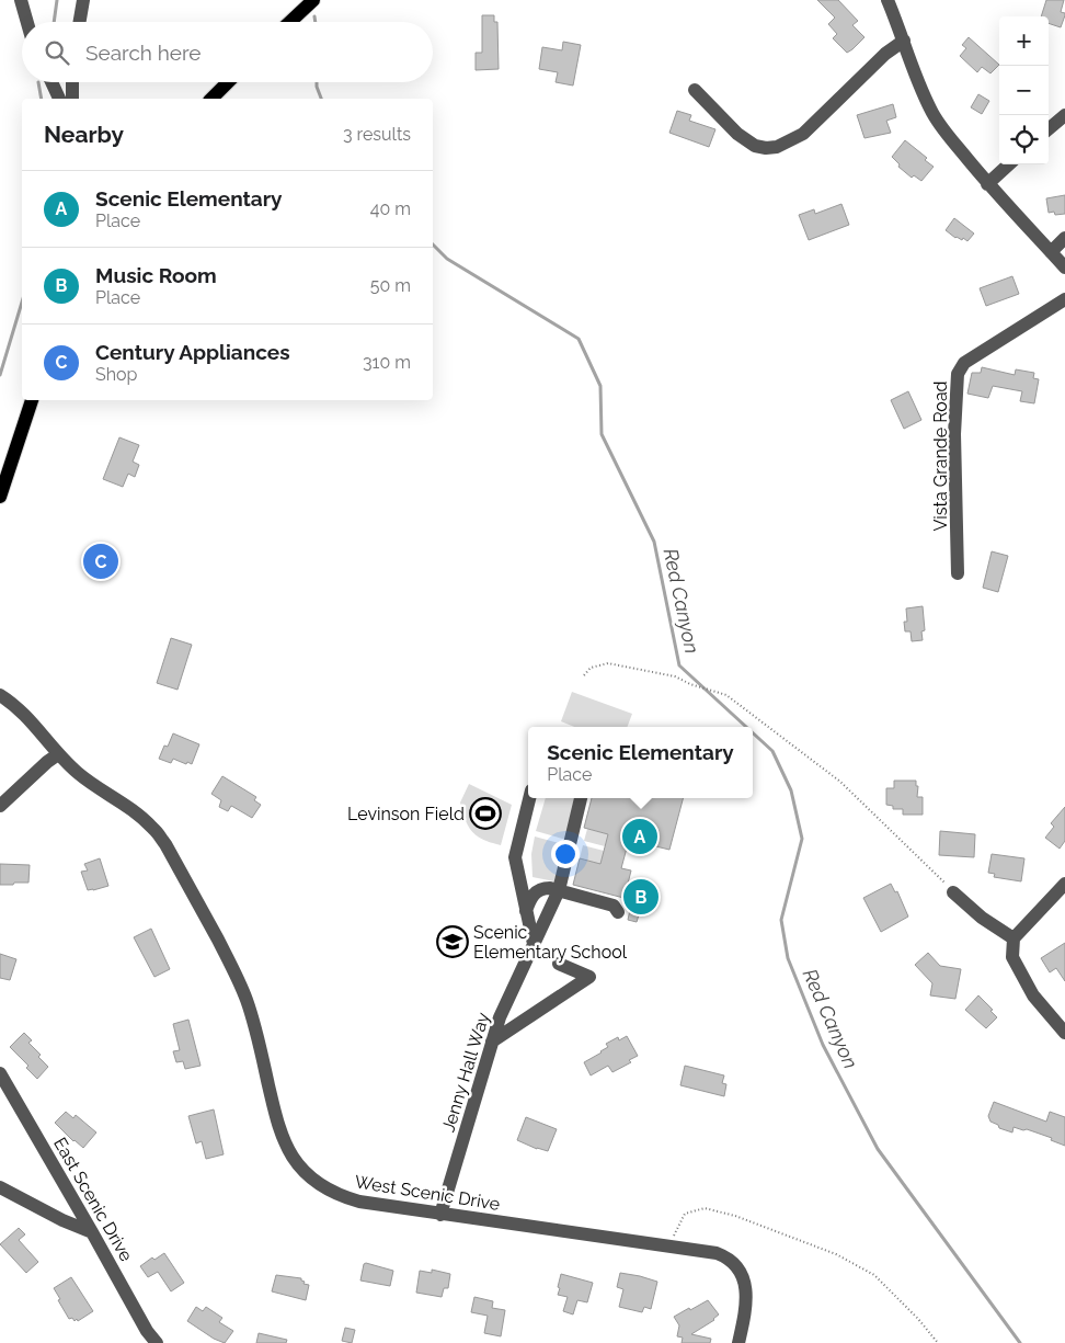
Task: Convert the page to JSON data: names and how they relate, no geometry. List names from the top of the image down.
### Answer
{
  "streets": {
    "street": [
      "Vista Grande Road",
      "Jenny Hall Way",
      "West Scenic Drive",
      "East Scenic Drive"
    ]
  },
  "crossings": [
    ["Jenny Hall Way", "West Scenic Drive"]
  ],
  "water": ["Red Canyon"],
  "places": {
    "sports": ["Levinson Field"],
    "school or university": ["Scenic Elementary School"]
  },
  "page": {
    "map_buttons": ["+", "−"],
    "search": "Search here",
    "heading": ["Nearby", "3 results"],
    "list": [
      {
        "mark": "A",
        "name": "Scenic Elementary",
        "note": "Place",
        "value": "40 m"
      },
      {
        "mark": "B",
        "name": "Music Room",
        "note": "Place",
        "value": "50 m"
      },
      {
        "mark": "C",
        "name": "Century Appliances",
        "note": "Shop",
        "value": "310 m"
      }
    ],
    "pins": ["C", "A", "B"],
    "popup": ["Scenic Elementary", "Place"]
  }
}
